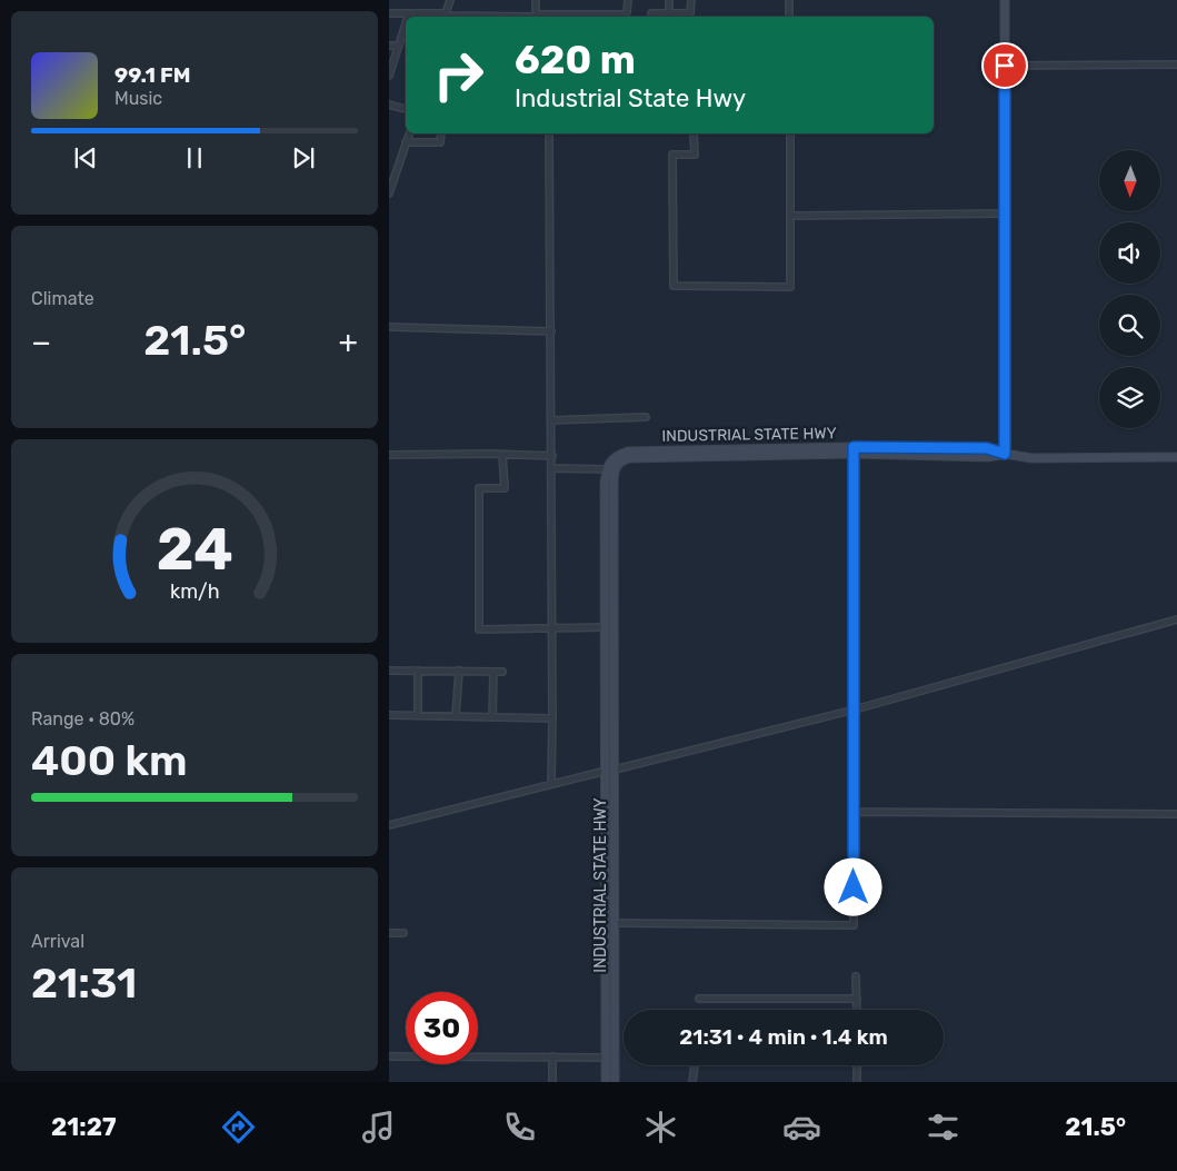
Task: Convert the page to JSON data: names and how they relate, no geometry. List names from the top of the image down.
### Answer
{
  "streets": {
    "main road": ["INDUSTRIAL STATE HWY"]
  },
  "north": "bottom",
  "page": {
    "turn": ["620 m", "Industrial State Hwy"],
    "song": ["99.1 FM", "Music"],
    "tile": [
      "Climate",
      ["Range · 80%", "400 km"],
      ["Arrival", "21:31"]
    ],
    "heat": ["−", "21.5°", "+"],
    "limit": "30",
    "trip": "21:31 · 4 min · 1.4 km",
    "tabs": ["21:27", "21.5°"],
    "gauge": ["24", "km/h"]
  }
}
